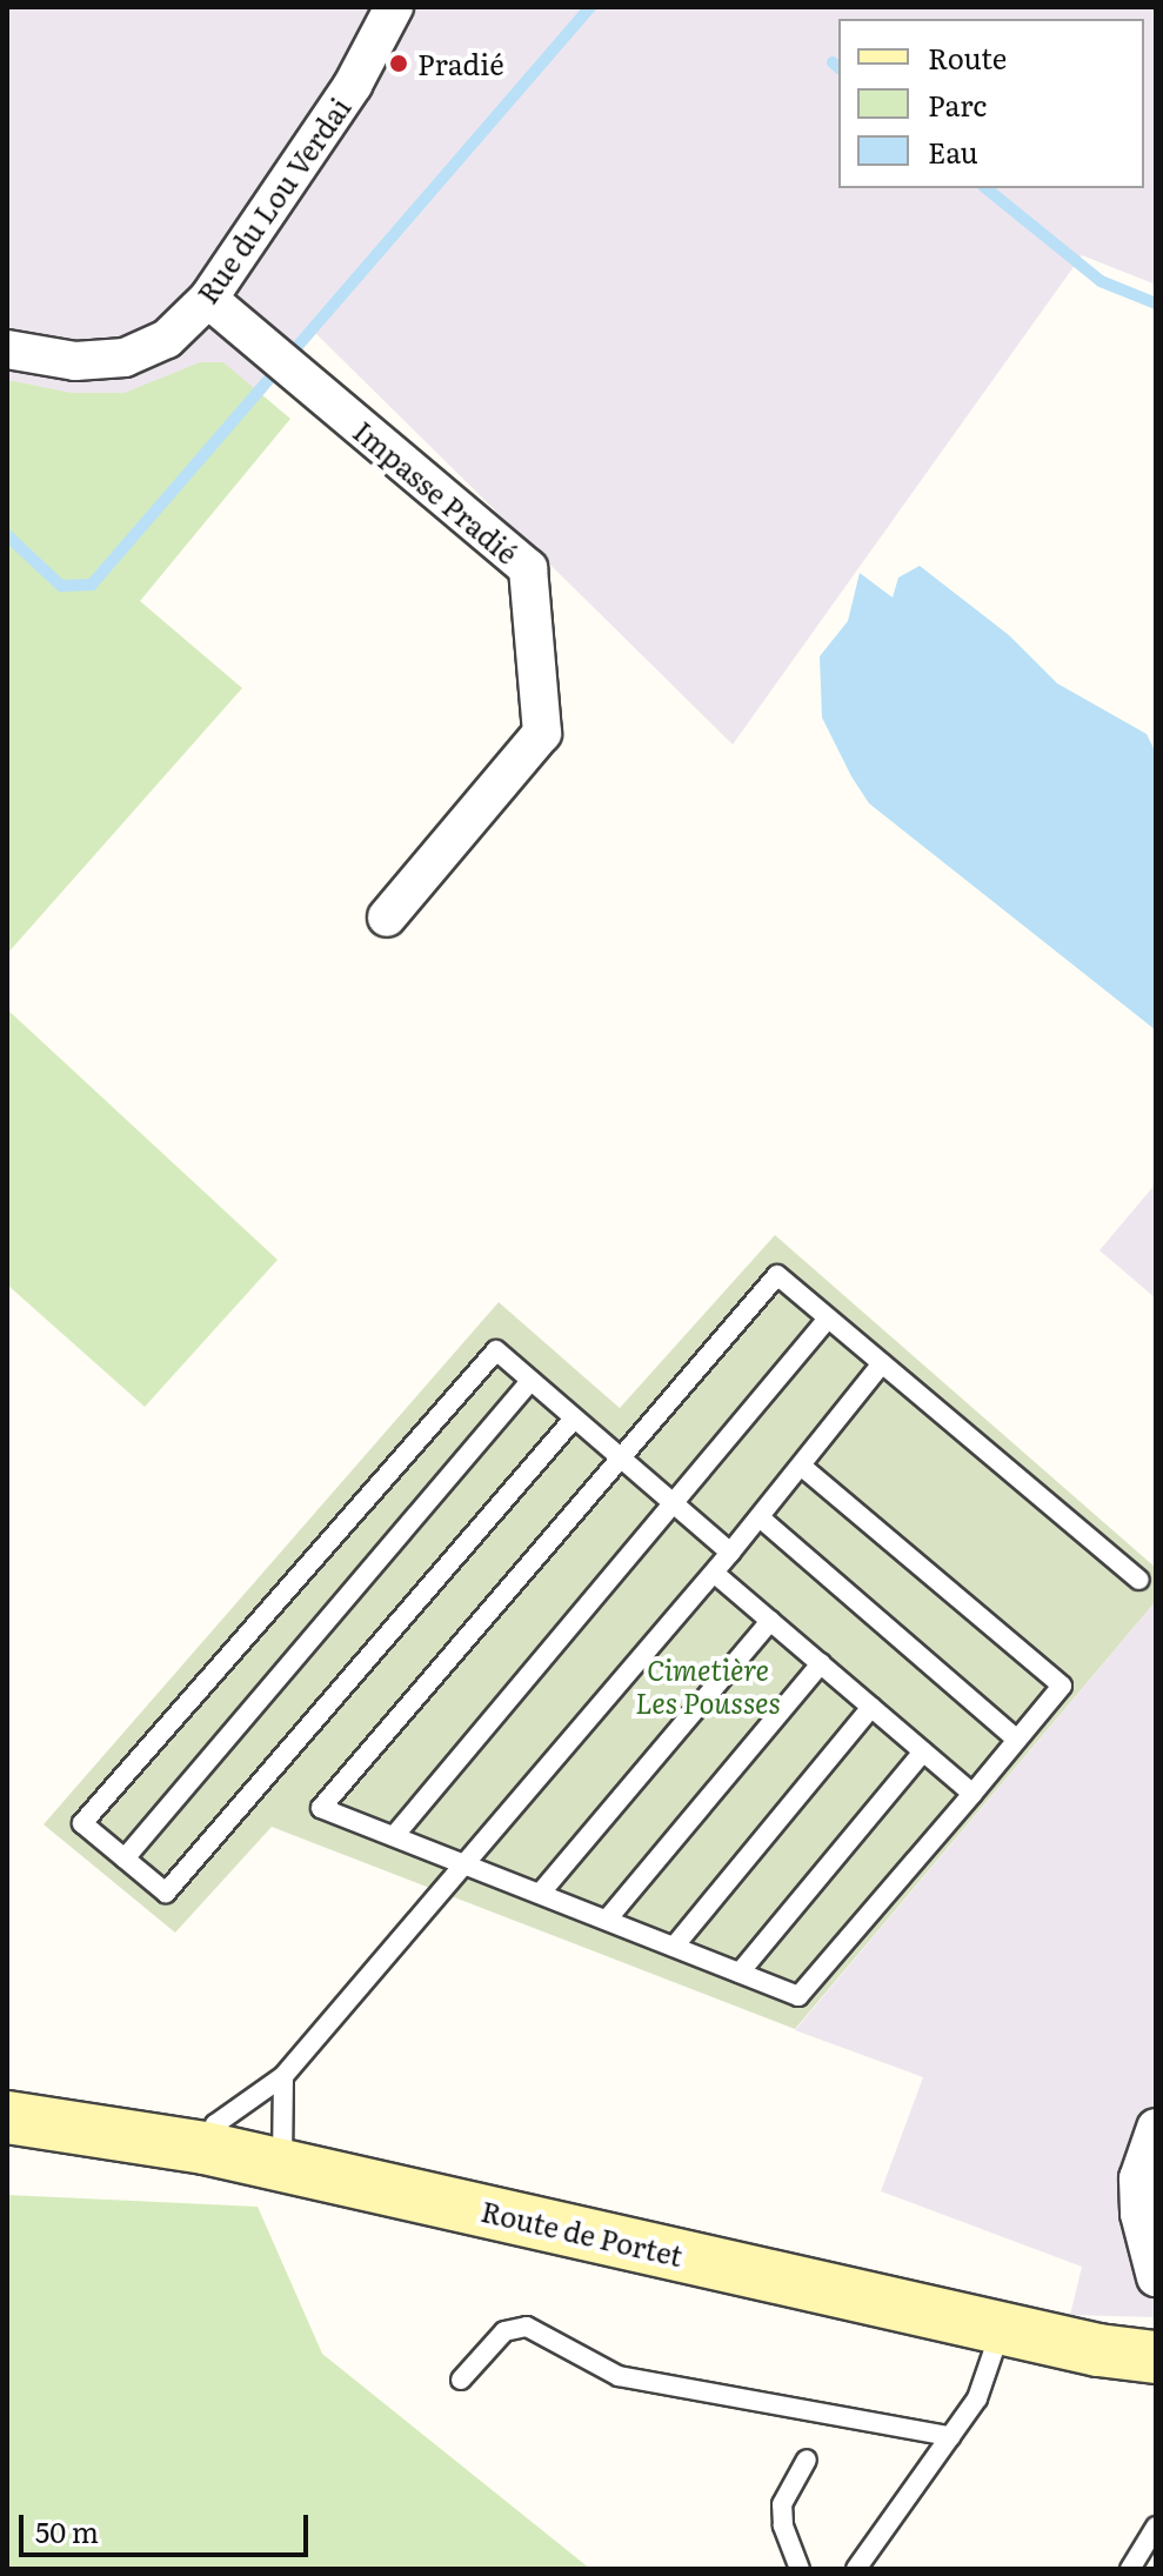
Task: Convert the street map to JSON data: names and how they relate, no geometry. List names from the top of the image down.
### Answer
{
  "streets": {
    "street": ["Rue du Lou Verdai", "Impasse Pradié", "Route de Portet"]
  },
  "crossings": [
    ["Rue du Lou Verdai", "Impasse Pradié"]
  ],
  "parks": ["Cimetière Les Pousses"],
  "places": ["Pradié"],
  "legend": ["Route", "Parc", "Eau"],
  "scale_bar": "50 m"
}
